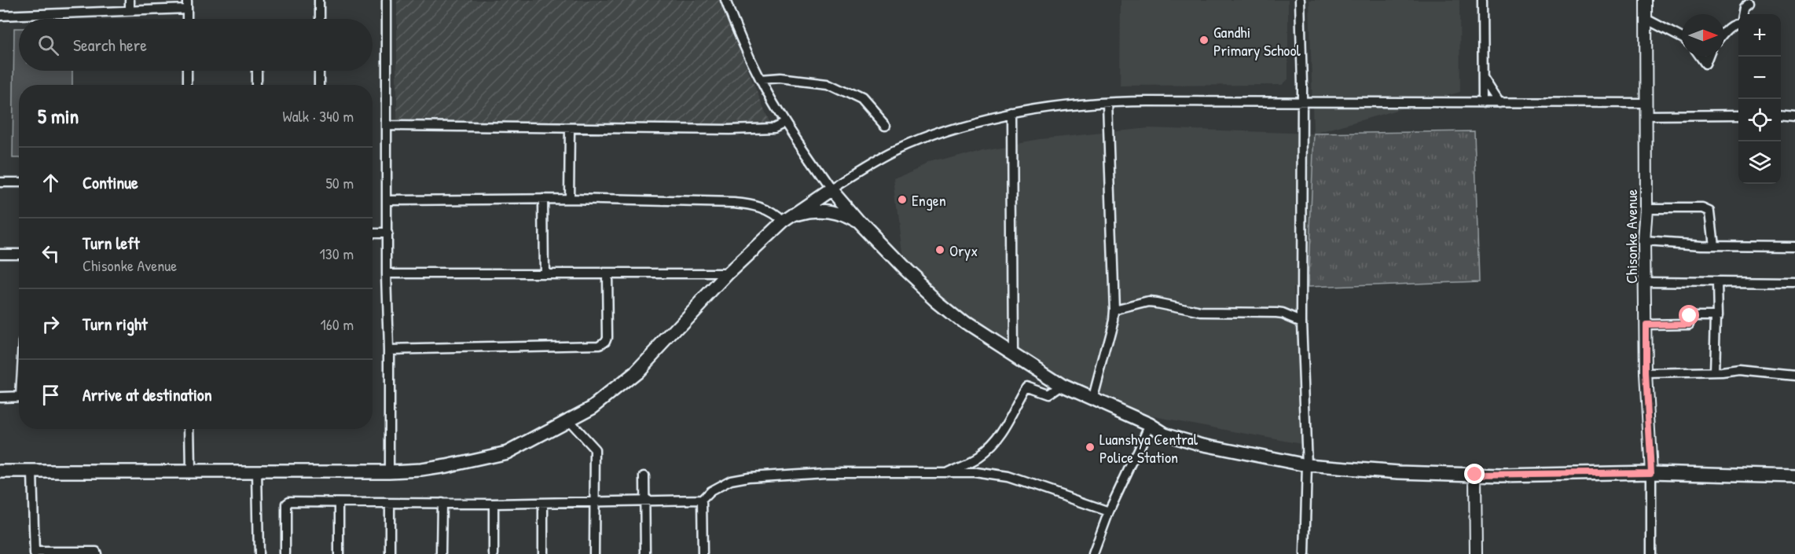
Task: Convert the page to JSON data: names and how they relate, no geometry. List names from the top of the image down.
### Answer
{
  "streets": {
    "street": ["Chisonke Avenue"]
  },
  "places": [
    "Gandhi Primary School",
    "Engen",
    "Oryx",
    "Luanshya Central Police Station"
  ],
  "north": "right",
  "page": {
    "map_buttons": ["+", "−"],
    "search": "Search here",
    "heading": ["5 min", "Walk · 340 m"],
    "list": [
      ["Continue", "50 m"],
      ["Turn left", "Chisonke Avenue", "130 m"],
      ["Turn right", "160 m"],
      "Arrive at destination"
    ]
  }
}
